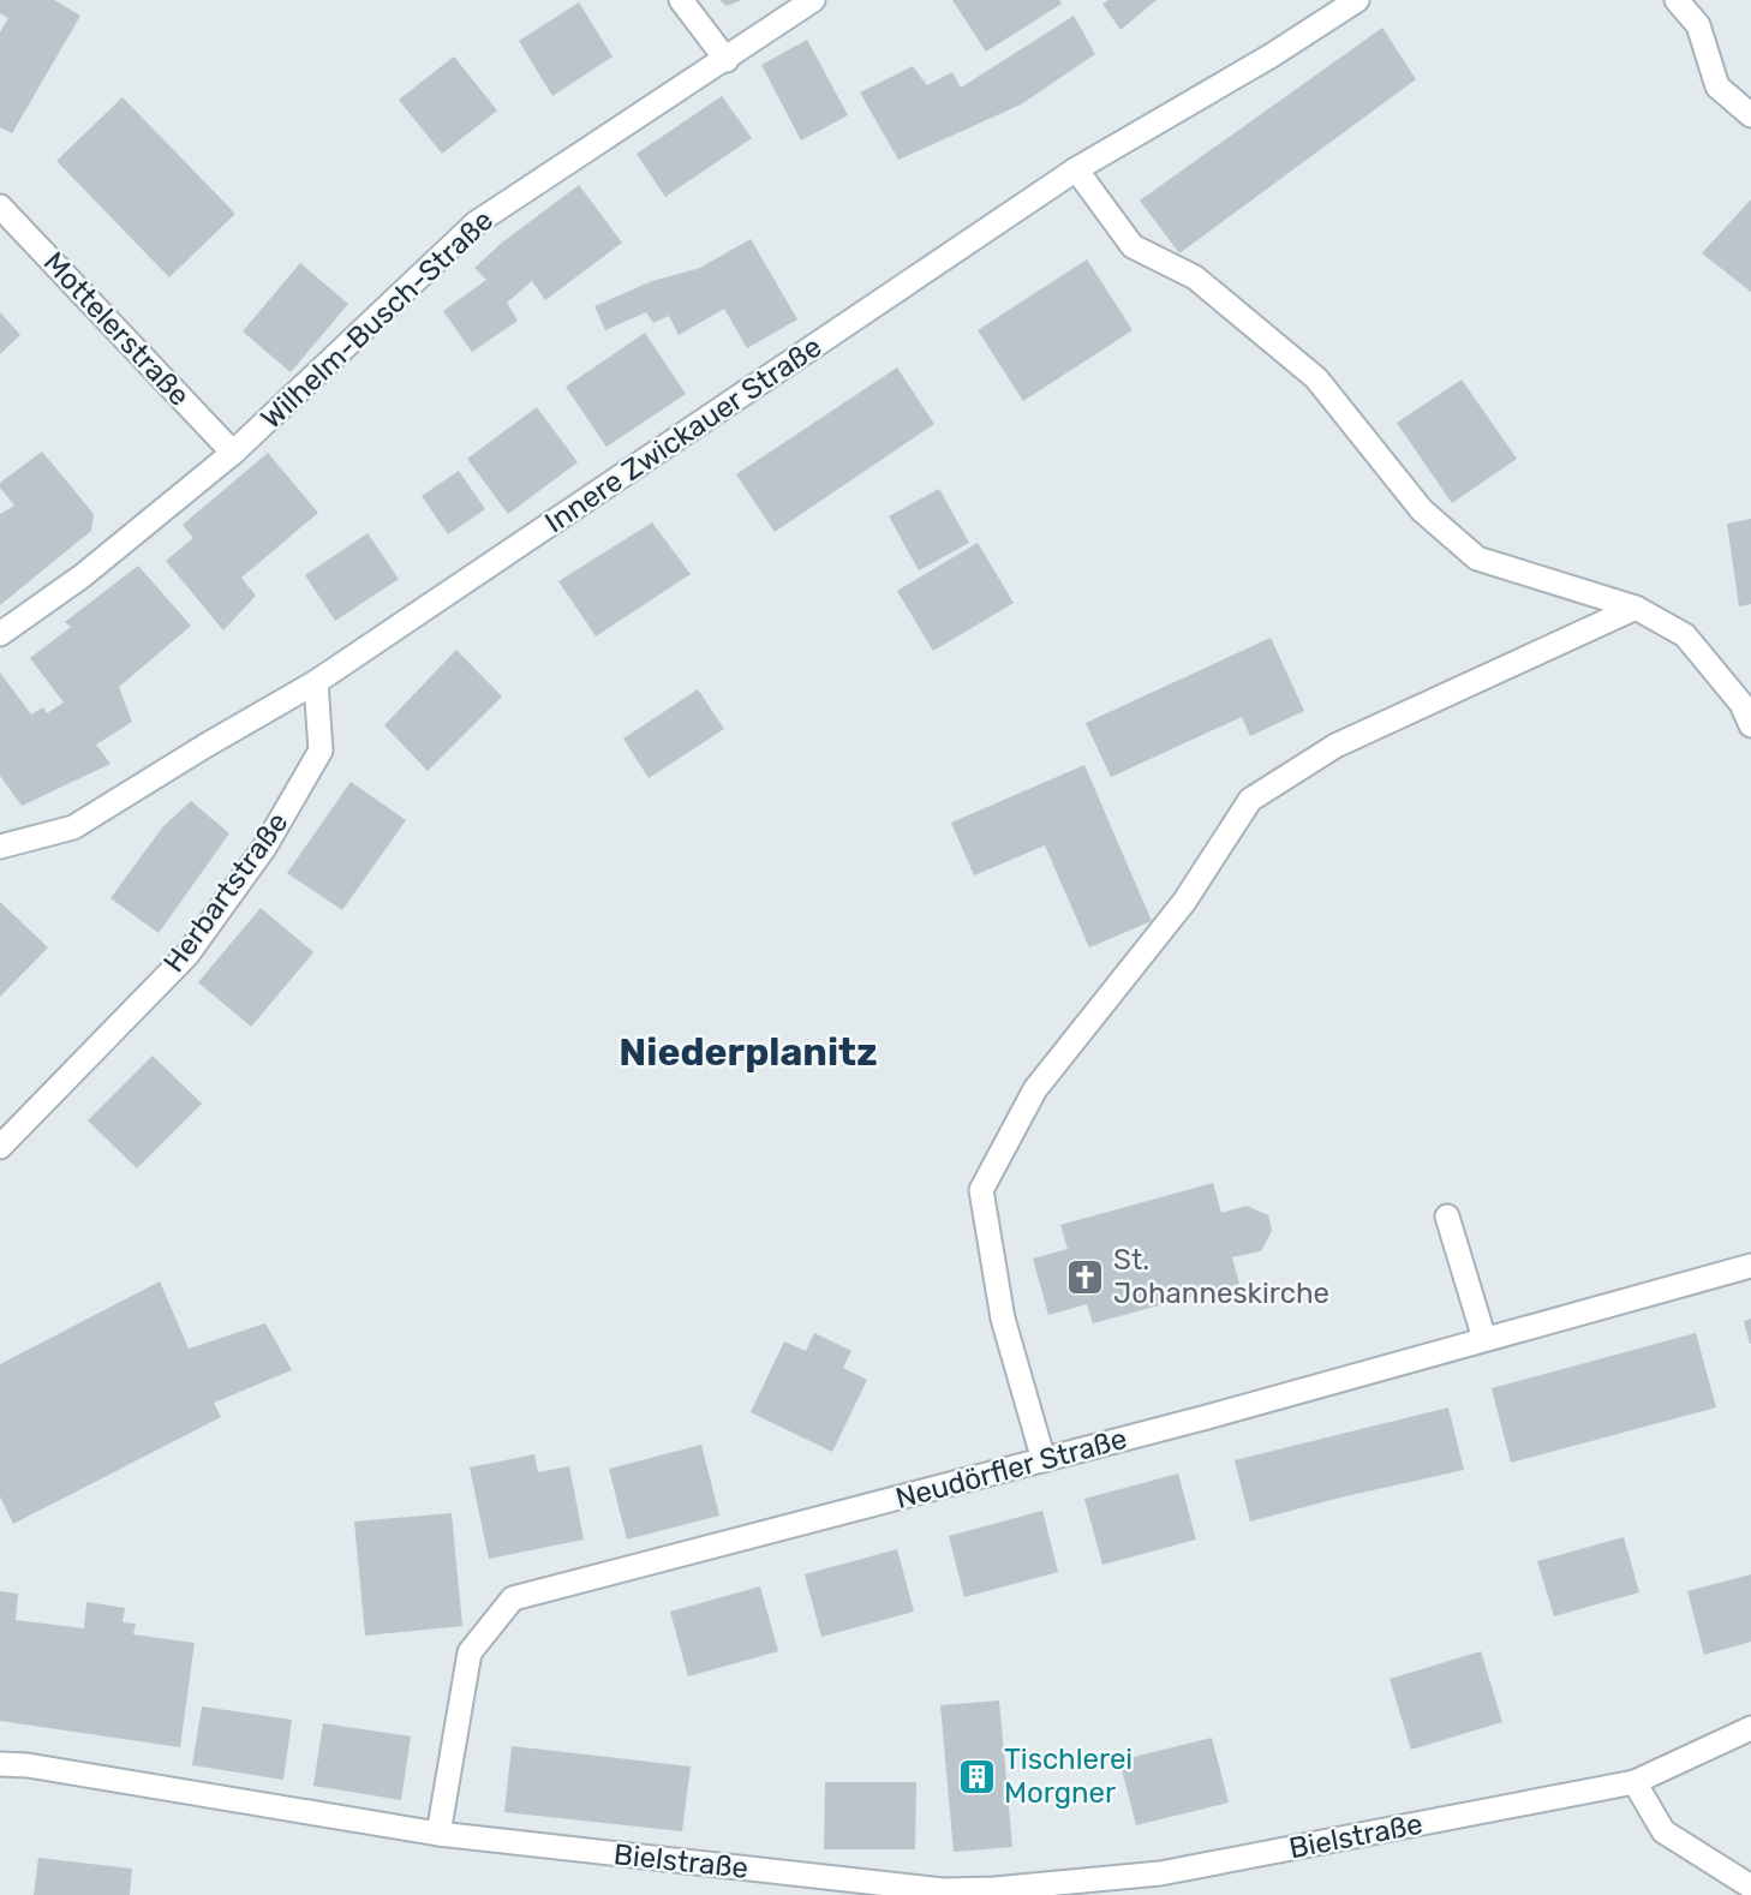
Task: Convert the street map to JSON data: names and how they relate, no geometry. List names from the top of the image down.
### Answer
{
  "streets": {
    "street": [
      "Wilhelm-Busch-Straße",
      "Mottelerstraße",
      "Innere Zwickauer Straße",
      "Herbartstraße",
      "Neudörfler Straße",
      "Bielstraße"
    ]
  },
  "crossings": [
    ["Wilhelm-Busch-Straße", "Mottelerstraße"],
    ["Innere Zwickauer Straße", "Herbartstraße"],
    ["Neudörfler Straße", "Bielstraße"]
  ],
  "districts": ["Niederplanitz"],
  "places": {
    "church": ["St. Johanneskirche"],
    "building": ["Tischlerei Morgner"]
  }
}
